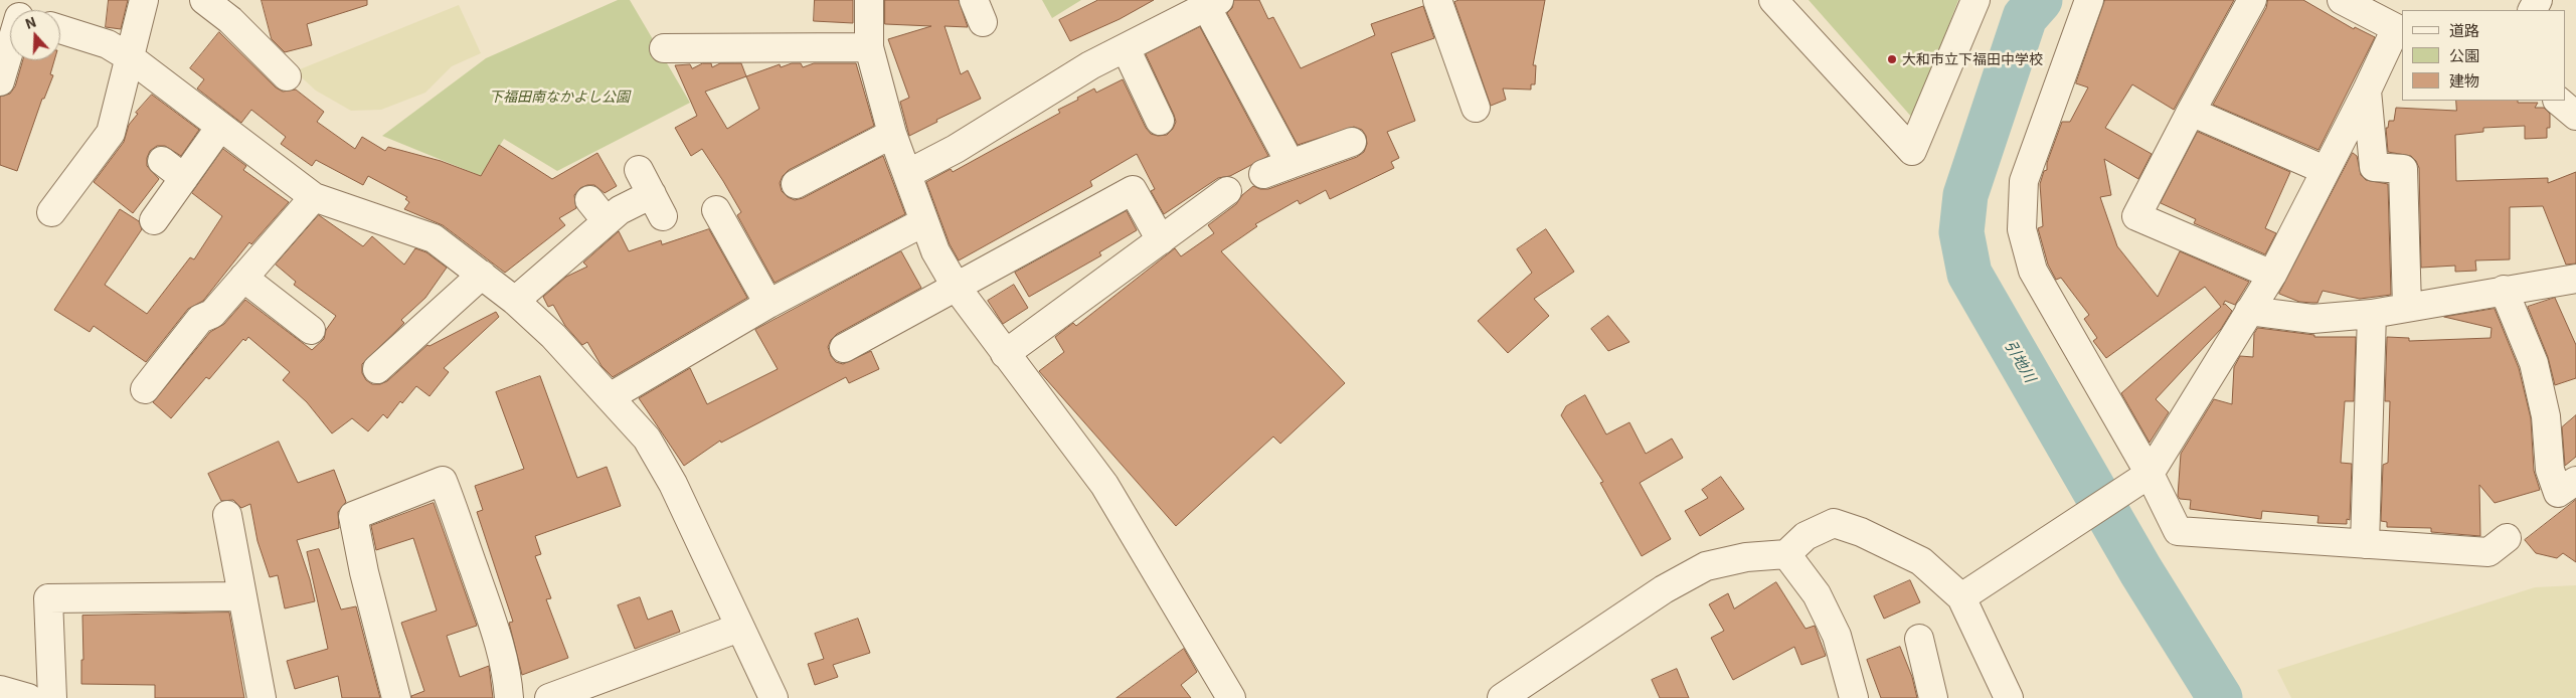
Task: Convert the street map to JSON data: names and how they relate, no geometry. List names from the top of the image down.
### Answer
{
  "water": ["引地川"],
  "parks": ["下福田南なかよし公園"],
  "places": ["大和市立下福田中学校"],
  "legend": ["道路", "公園", "建物"],
  "north": "top"
}
